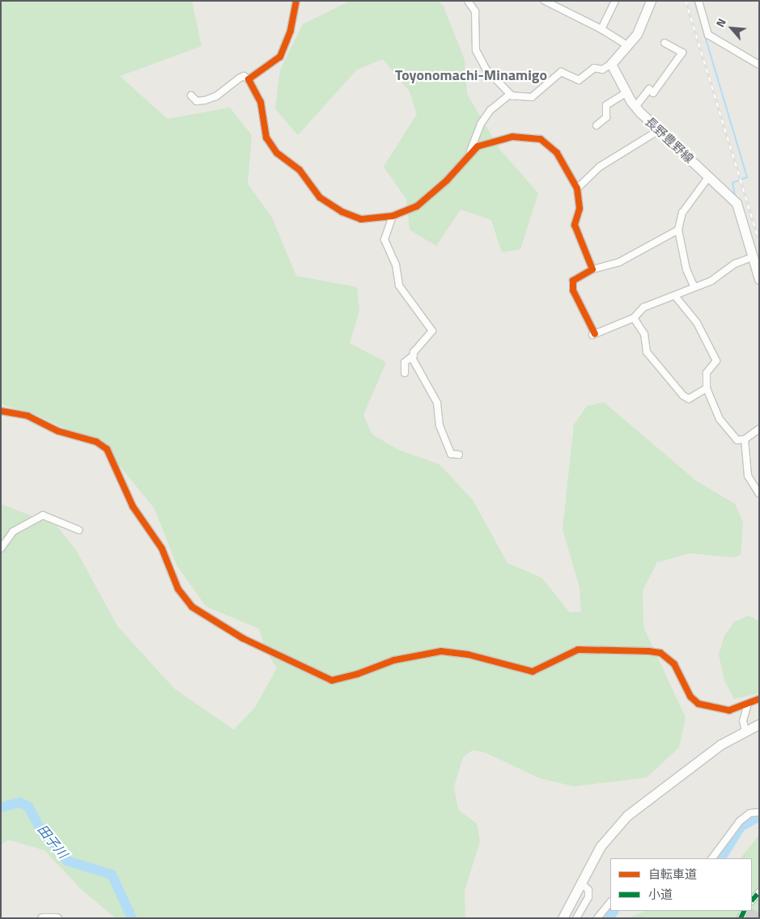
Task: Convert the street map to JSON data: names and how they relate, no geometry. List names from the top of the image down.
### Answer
{
  "streets": {
    "main road": ["長野豊野線"]
  },
  "districts": ["Toyonomachi-Minamigo"],
  "water": ["田子川"],
  "legend": ["自転車道", "小道"],
  "north": "top left"
}
